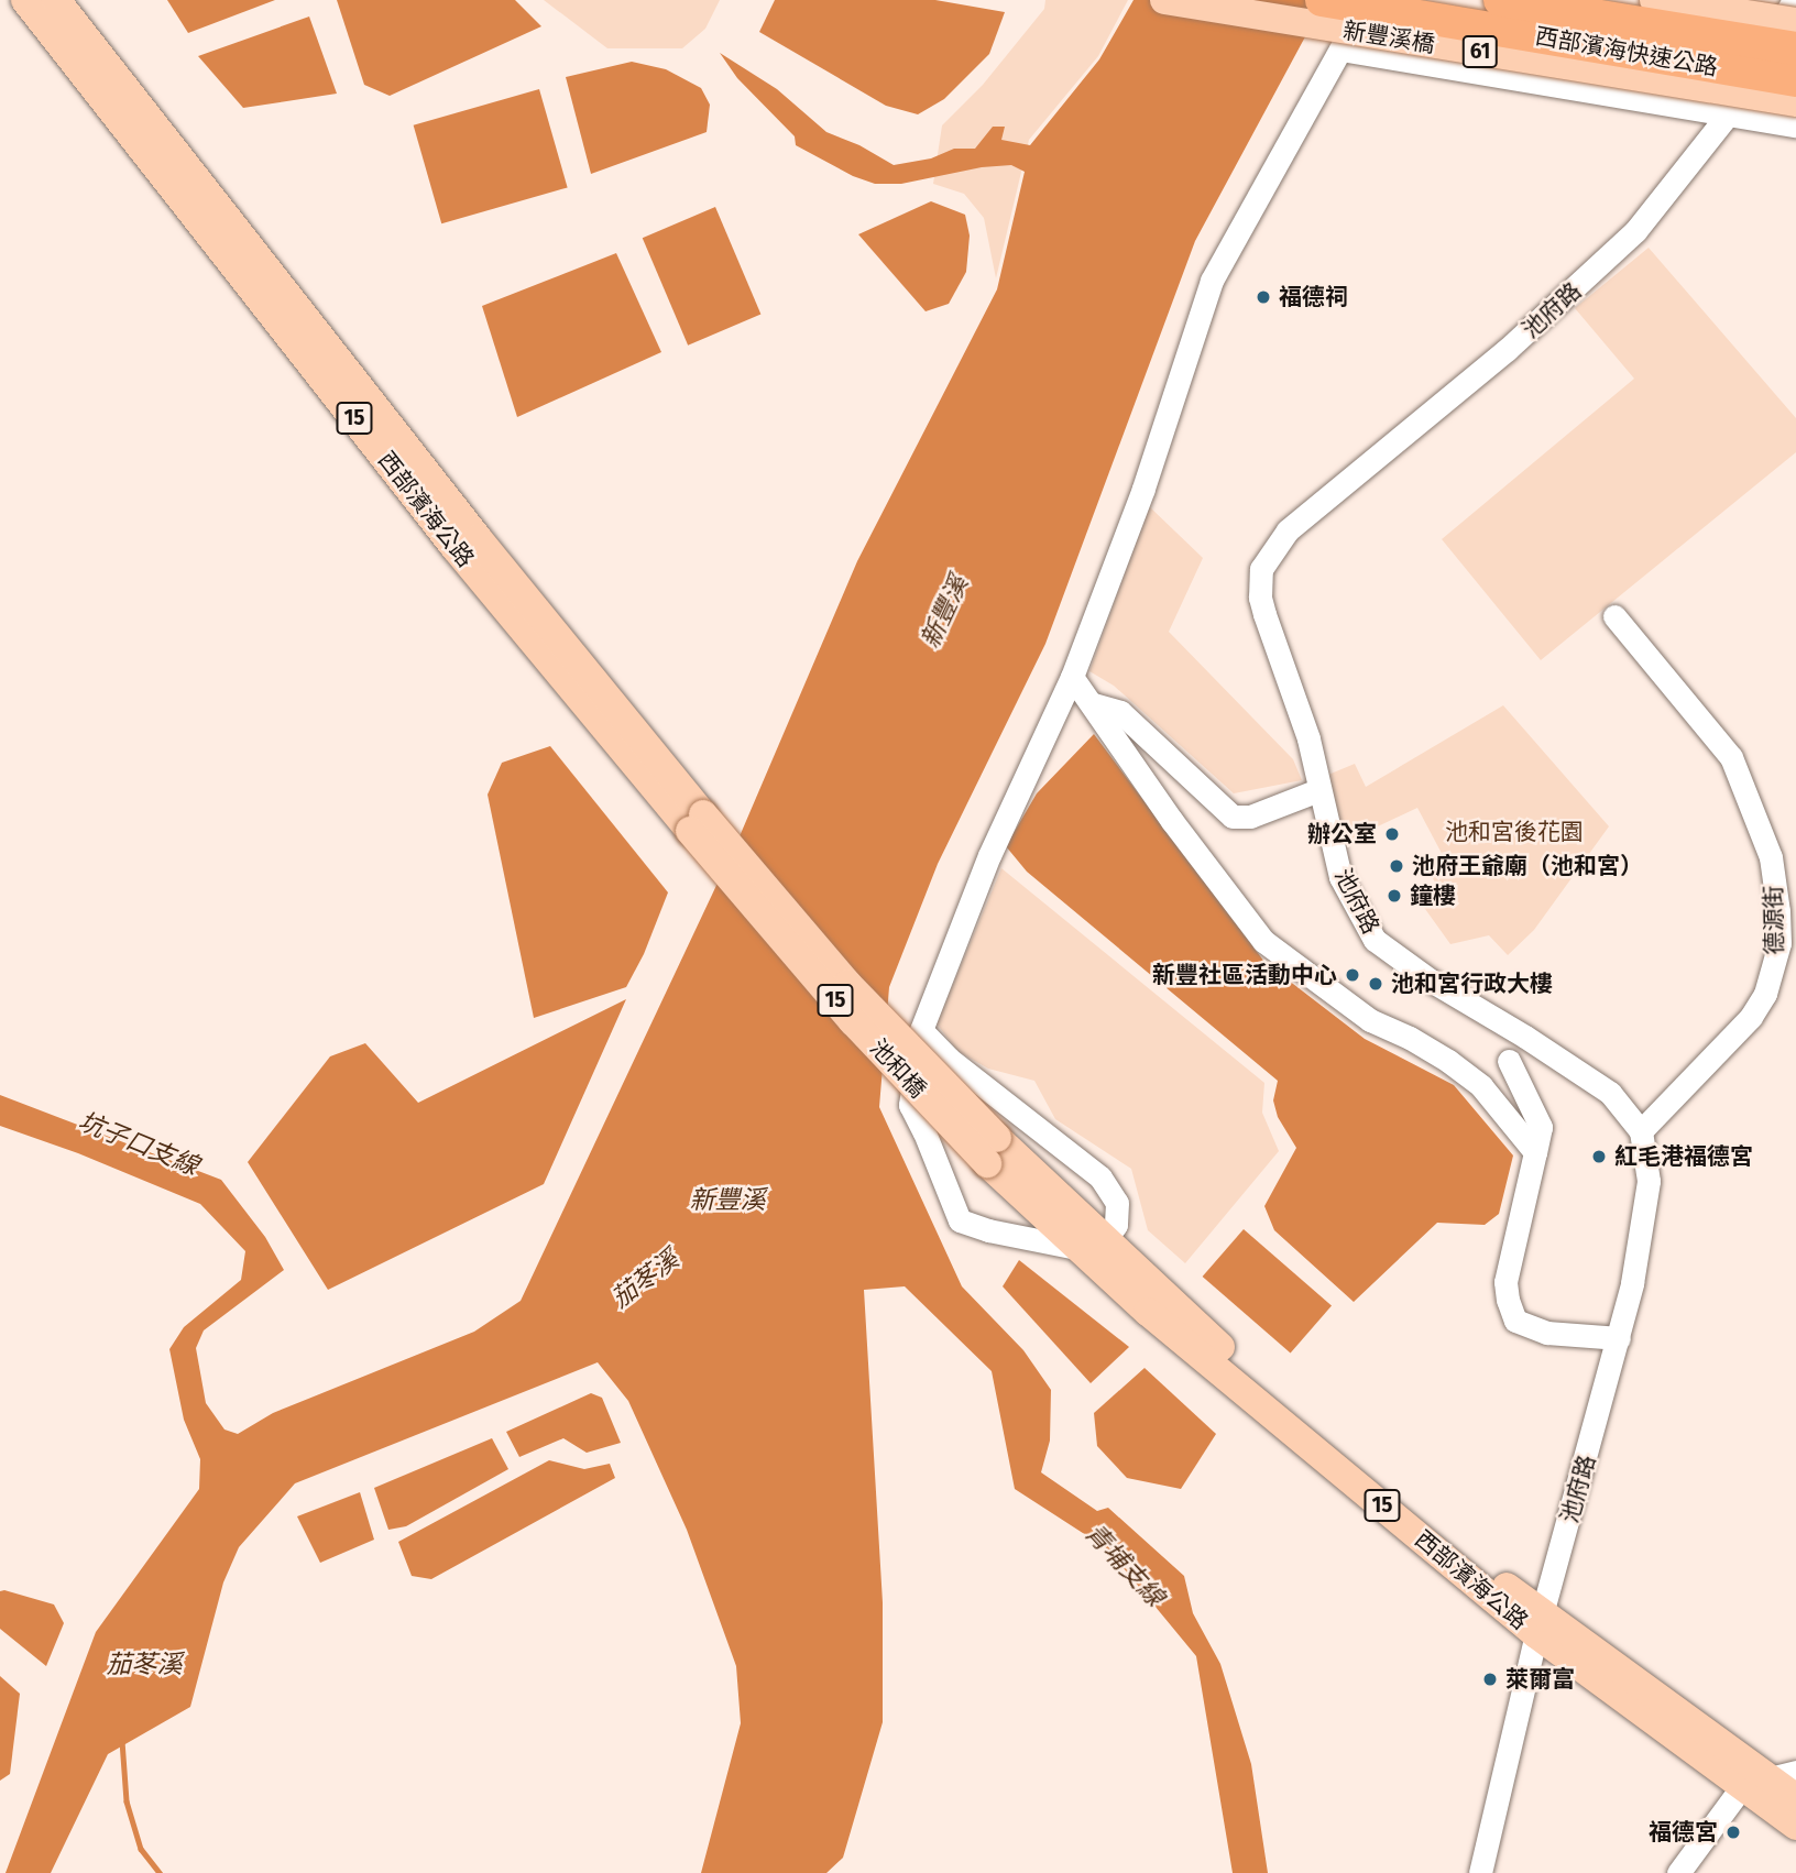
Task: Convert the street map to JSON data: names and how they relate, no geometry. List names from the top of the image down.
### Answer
{
  "streets": {
    "highway": ["61", "西部濱海快速公路"],
    "main road": [
      "新豐溪橋",
      "15",
      "西部濱海公路",
      "池和橋"
    ],
    "street": ["池府路", "德源街"]
  },
  "crossings": [
    ["池府路", "西部濱海公路"],
    ["池府路", "德源街"],
    ["西部濱海公路", "池和橋"]
  ],
  "water": [
    "新豐溪",
    "坑子口支線",
    "茄苳溪",
    "青埔支線"
  ],
  "parks": ["池和宮後花園"],
  "places": [
    "福德祠",
    "辦公室",
    "池府王爺廟（池和宮）",
    "鐘樓",
    "新豐社區活動中心",
    "池和宮行政大樓",
    "紅毛港福德宮",
    "萊爾富",
    "福德宮"
  ]
}
